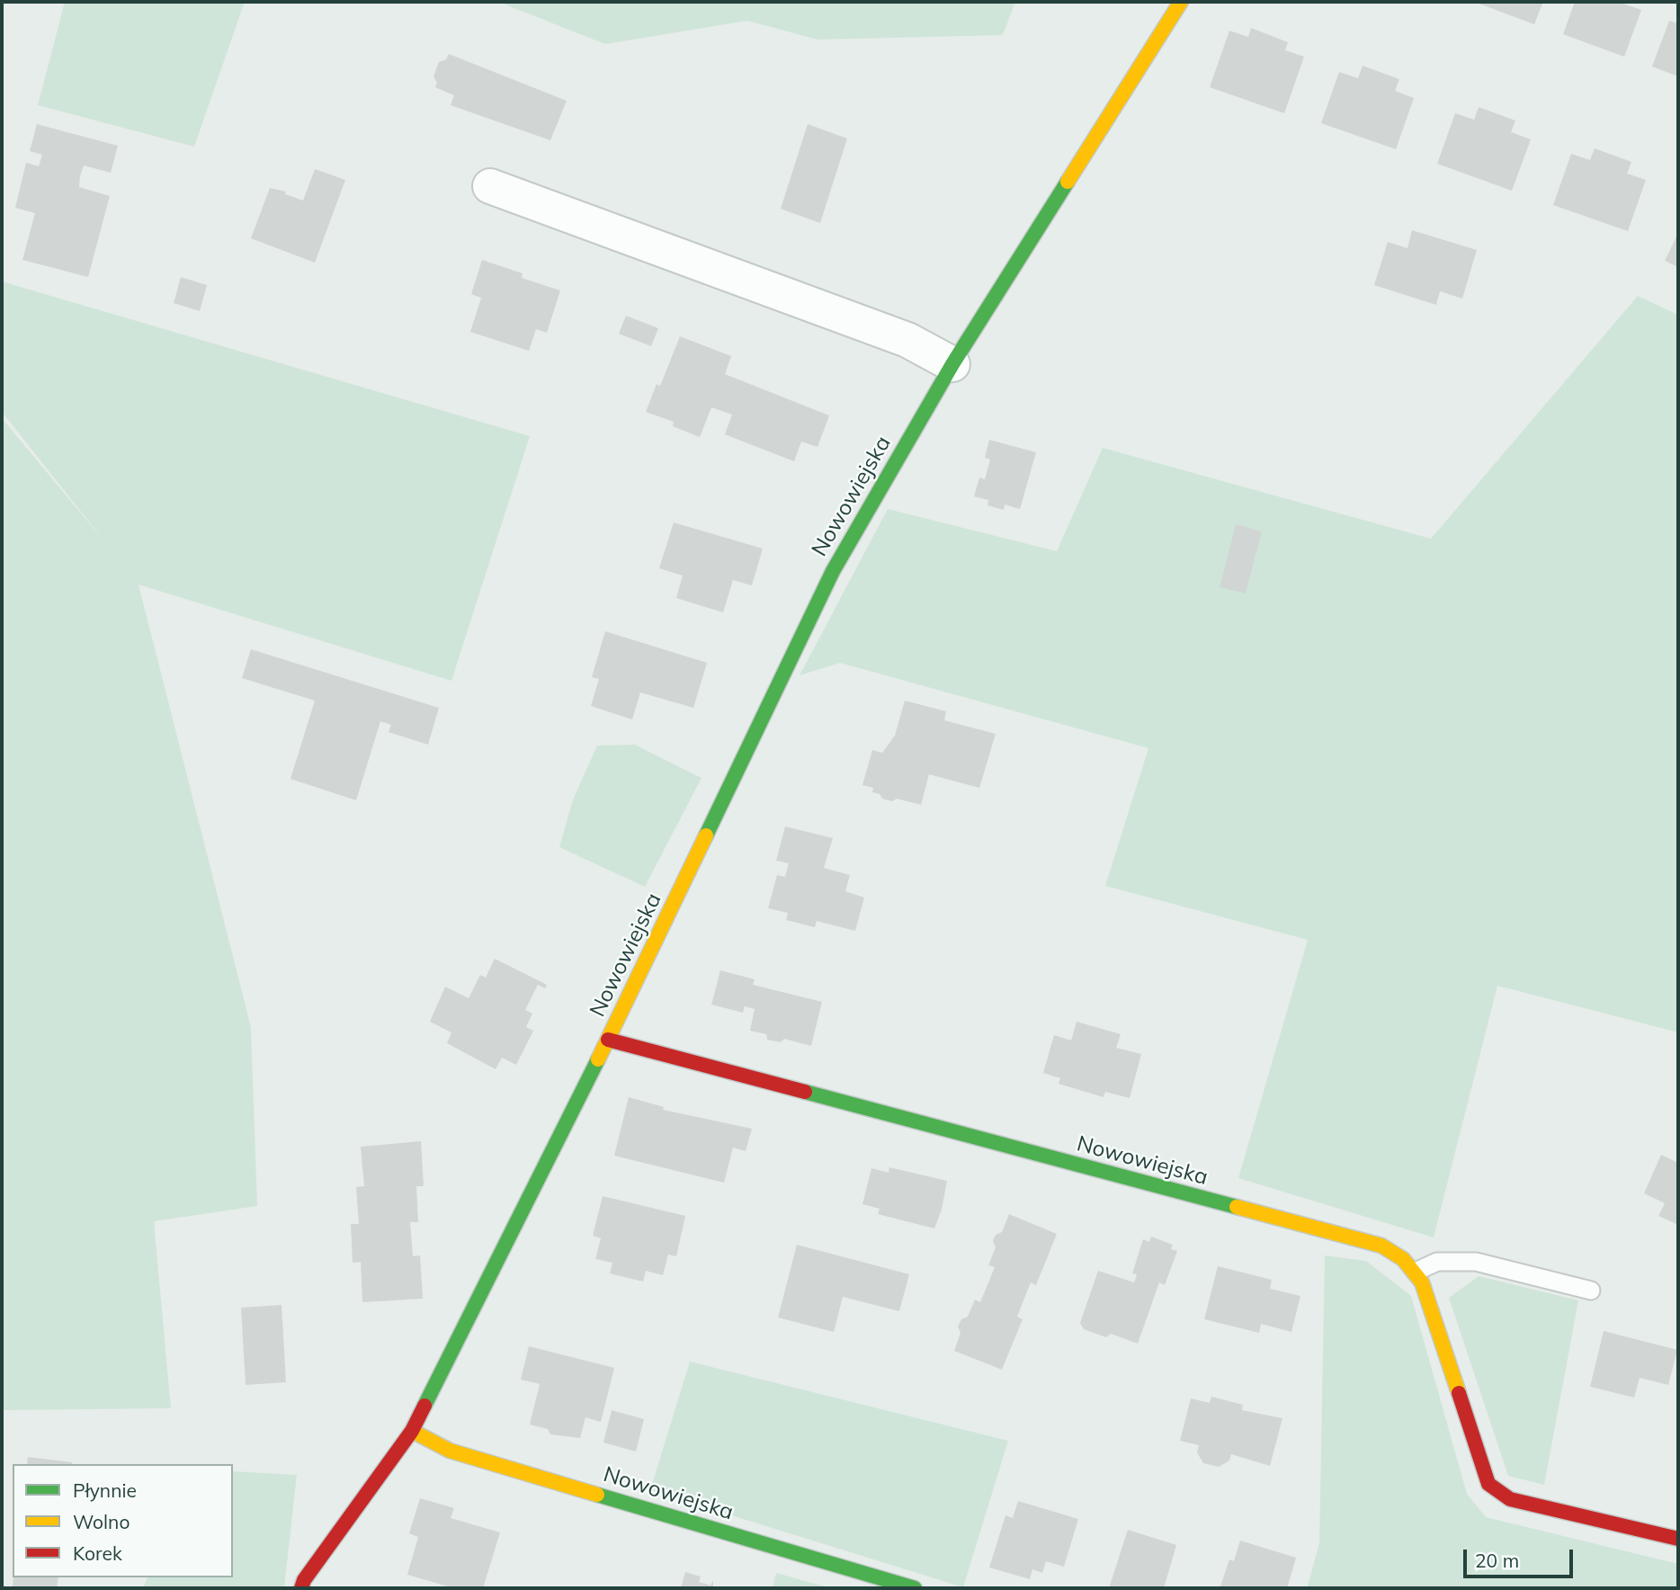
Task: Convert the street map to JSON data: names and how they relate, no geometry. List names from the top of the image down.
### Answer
{
  "streets": {
    "street": ["Nowowiejska"]
  },
  "legend": ["Płynnie", "Wolno", "Korek"],
  "scale_bar": "20 m"
}
